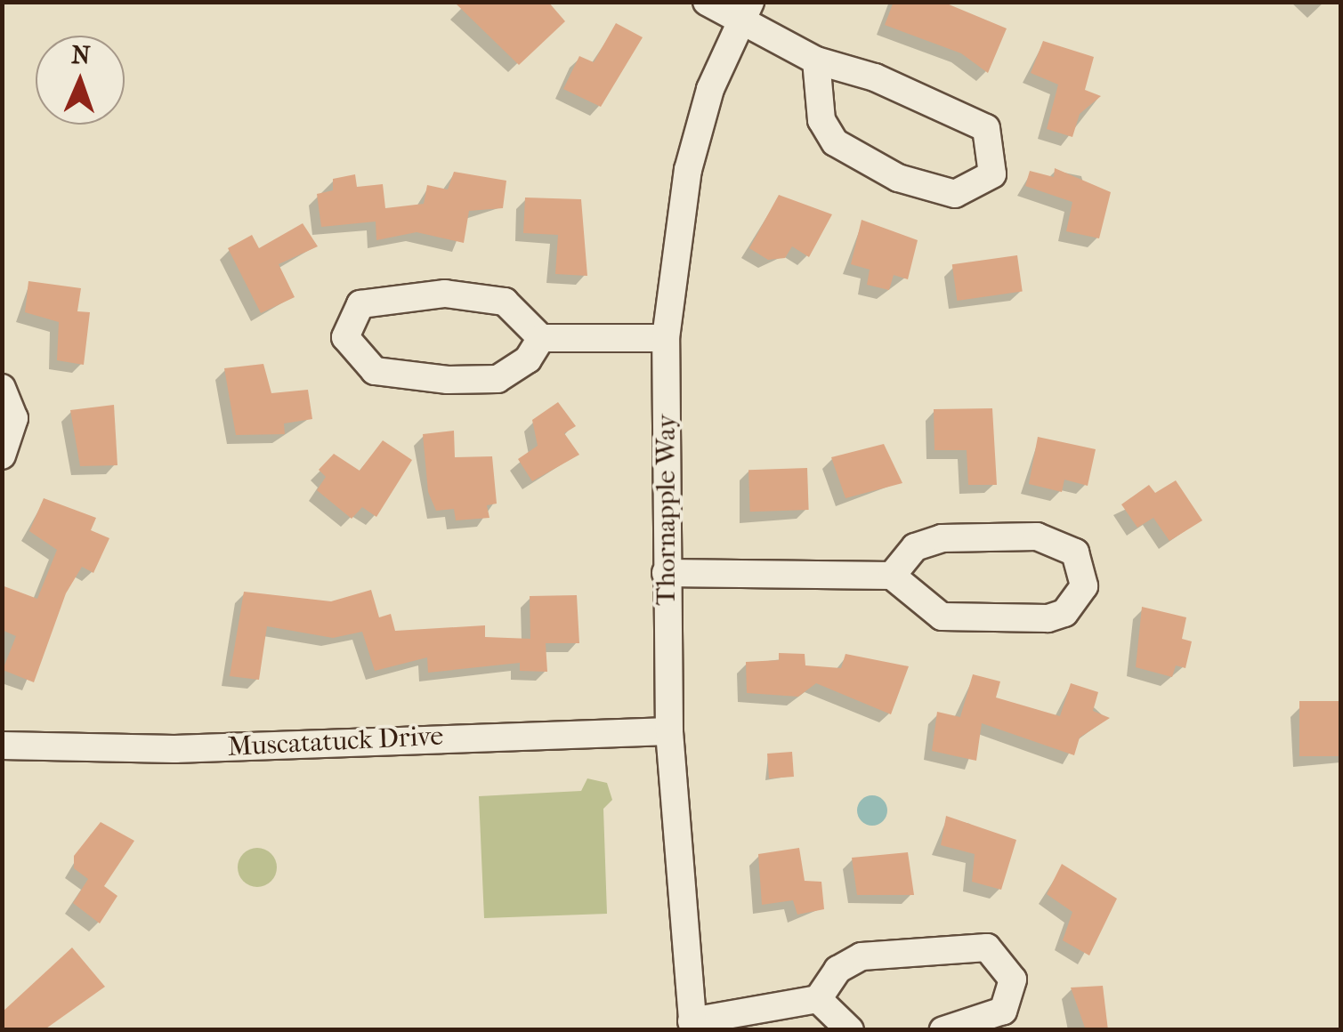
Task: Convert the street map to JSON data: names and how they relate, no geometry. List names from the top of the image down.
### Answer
{
  "streets": {
    "street": ["Thornapple Way", "Muscatatuck Drive"]
  },
  "crossings": [
    ["Thornapple Way", "Muscatatuck Drive"]
  ],
  "north": "top"
}
